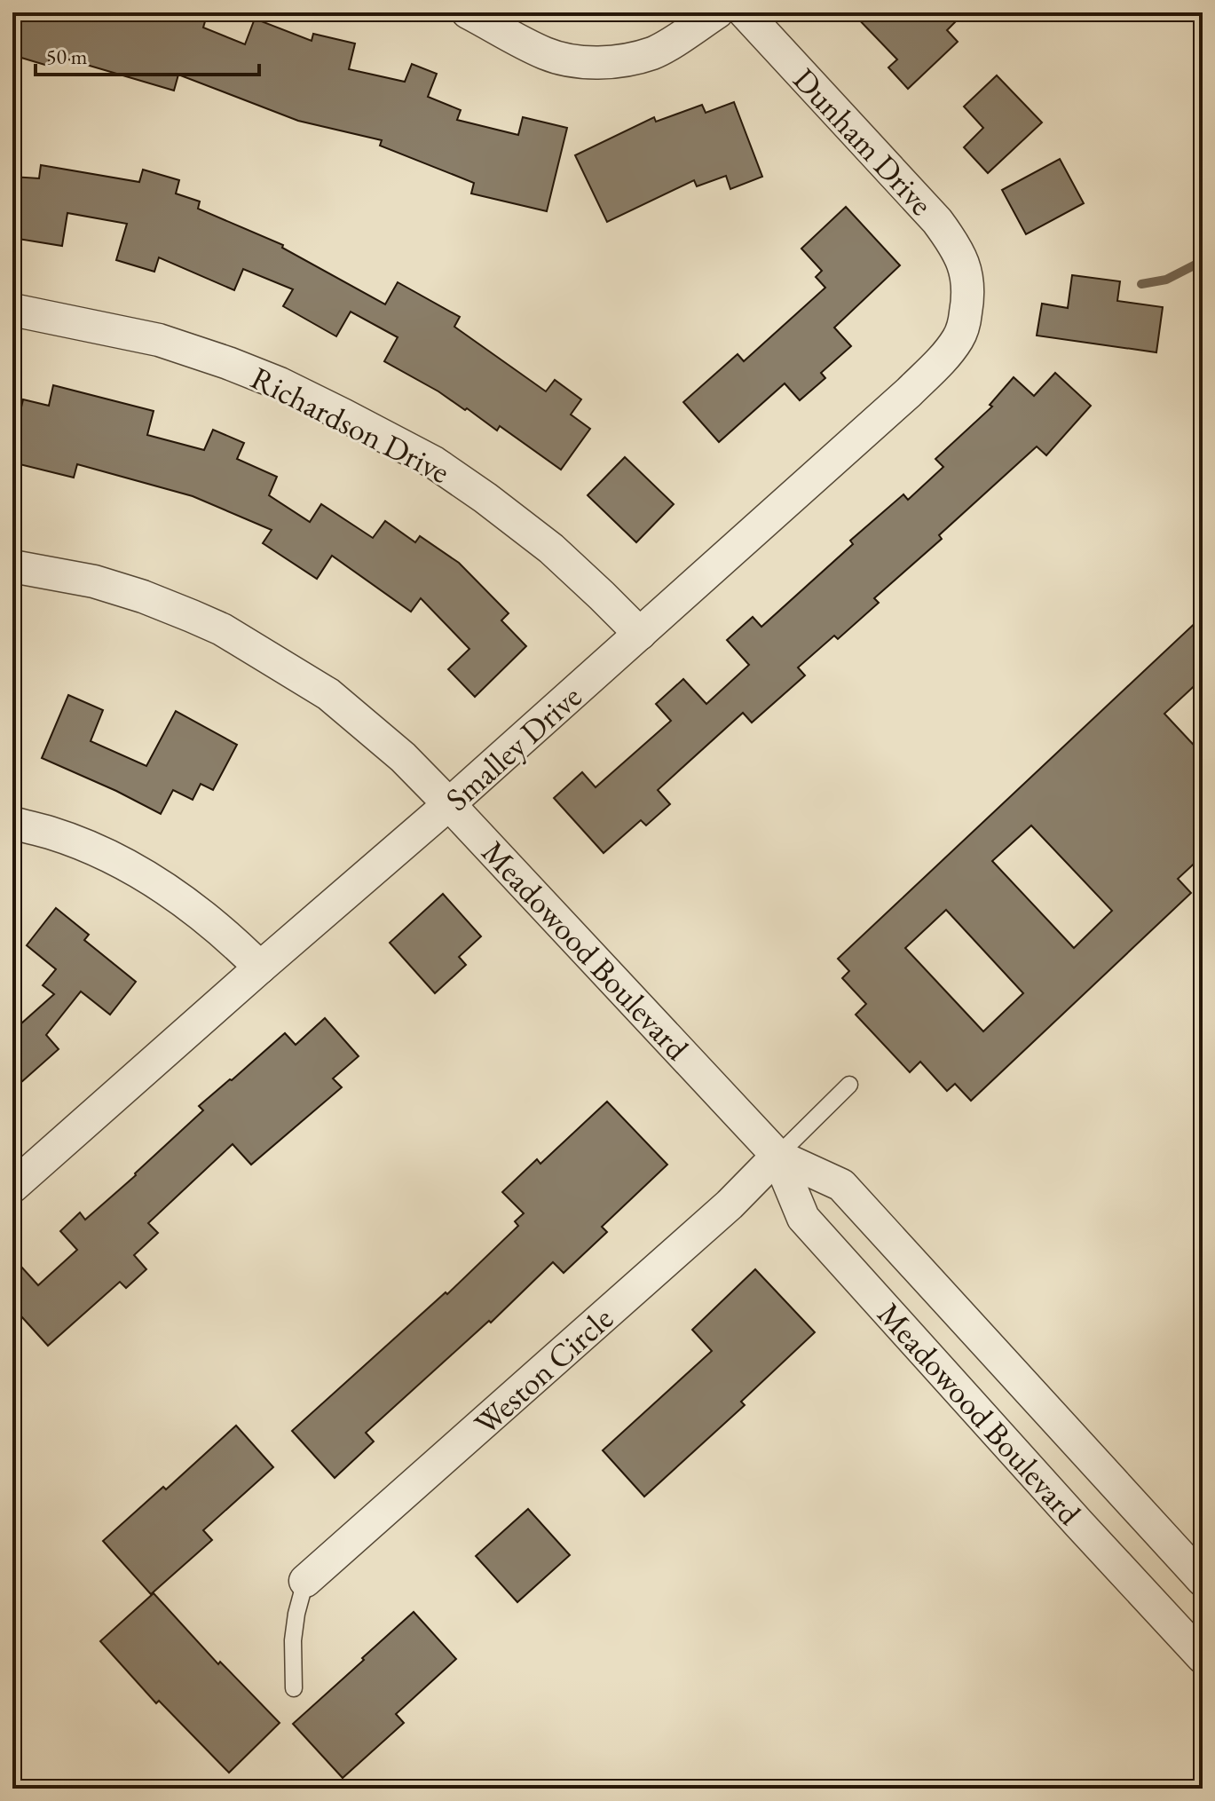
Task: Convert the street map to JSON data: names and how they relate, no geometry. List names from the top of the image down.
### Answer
{
  "streets": {
    "street": [
      "Dunham Drive",
      "Richardson Drive",
      "Smalley Drive",
      "Meadowood Boulevard",
      "Weston Circle"
    ]
  },
  "crossings": [
    ["Dunham Drive", "Smalley Drive"],
    ["Richardson Drive", "Smalley Drive"],
    ["Smalley Drive", "Meadowood Boulevard"],
    ["Meadowood Boulevard", "Weston Circle"]
  ],
  "scale_bar": "50 m"
}
